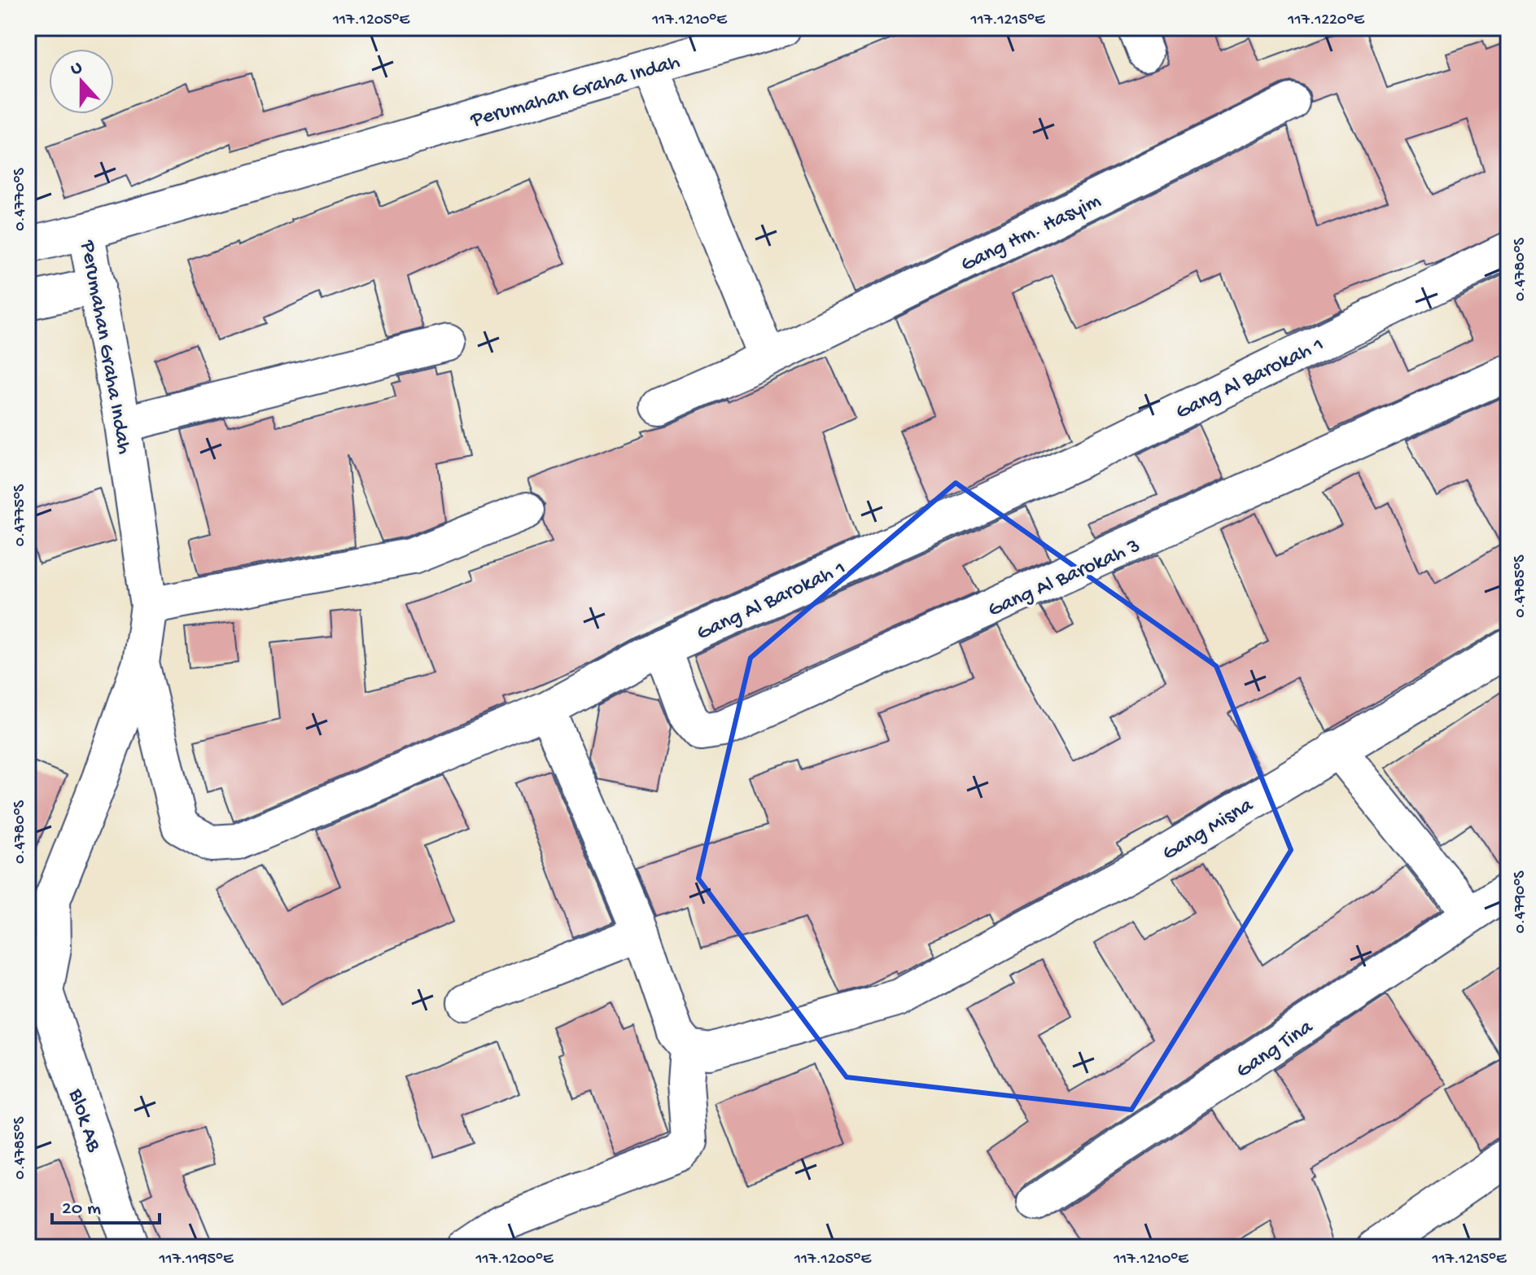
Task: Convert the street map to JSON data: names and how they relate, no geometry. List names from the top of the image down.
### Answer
{
  "streets": {
    "street": [
      "Perumahan Graha Indah",
      "Gang Hm. Hasyim",
      "Gang Al Barokah 1",
      "Gang Al Barokah 3",
      "Gang Misna",
      "Gang Tina",
      "Blok AB"
    ]
  },
  "crossings": [
    ["Perumahan Graha Indah", "Gang Al Barokah 1"],
    ["Perumahan Graha Indah", "Blok AB"],
    ["Gang Al Barokah 1", "Gang Al Barokah 3"]
  ],
  "scale_bar": "20 m",
  "north": "top",
  "coordinates": [
    "117.1205°E",
    "117.1210°E",
    "117.1215°E",
    "117.1220°E",
    "0.4770°S",
    "0.4780°S",
    "0.4775°S",
    "0.4785°S",
    "0.4790°S",
    "117.1195°E",
    "117.1200°E"
  ]
}
